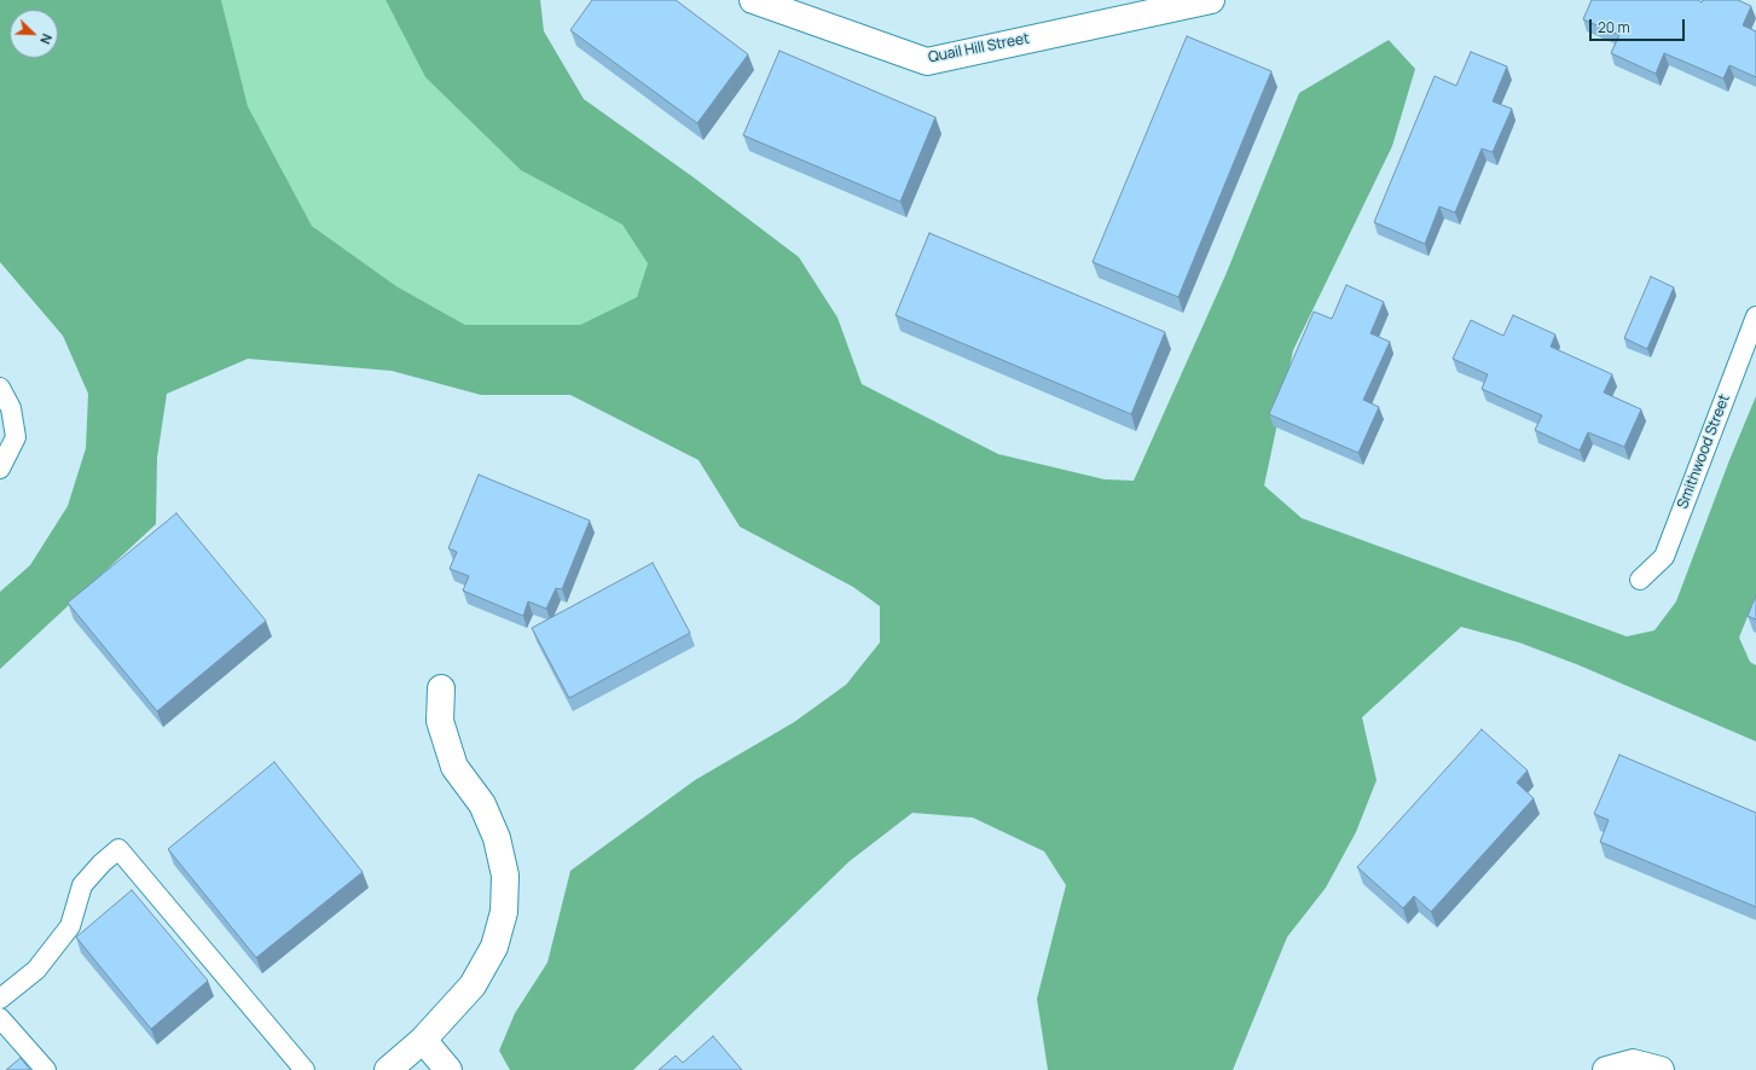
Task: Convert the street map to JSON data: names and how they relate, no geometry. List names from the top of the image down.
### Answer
{
  "streets": {
    "street": ["Quail Hill Street"],
    "lane": ["Smithwood Street"]
  },
  "scale_bar": "20 m",
  "north": "bottom right"
}
